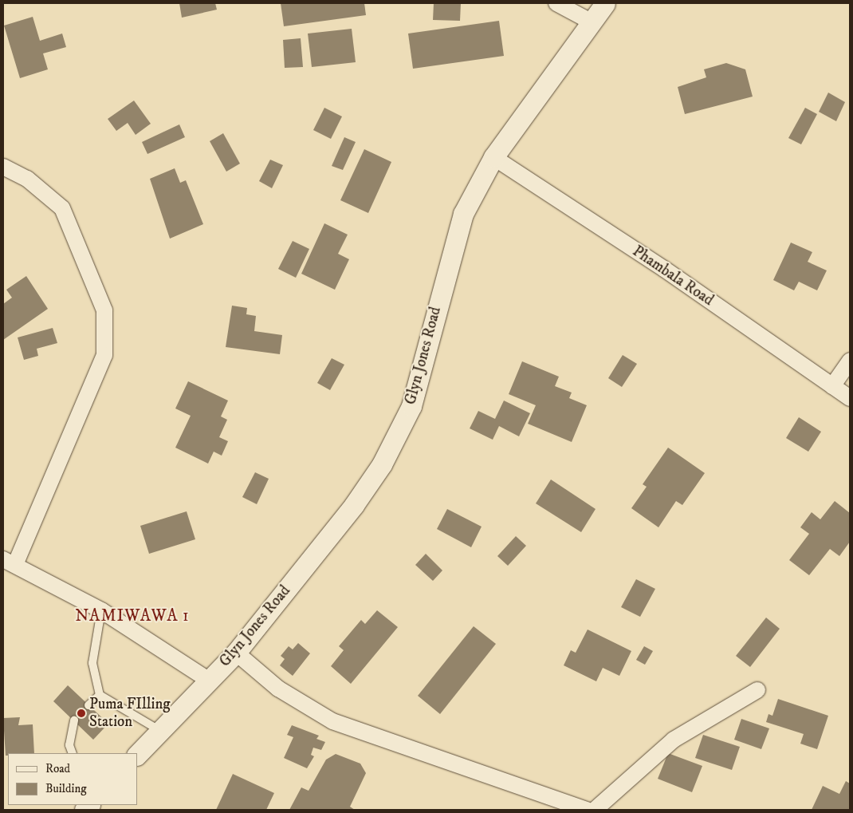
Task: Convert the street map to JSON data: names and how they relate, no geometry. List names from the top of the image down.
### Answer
{
  "streets": {
    "street": ["Phambala Road", "Glyn Jones Road"]
  },
  "crossings": [
    ["Phambala Road", "Glyn Jones Road"]
  ],
  "districts": ["NAMIWAWA 1"],
  "places": ["Puma FIlling Station"],
  "legend": ["Road", "Building"]
}
